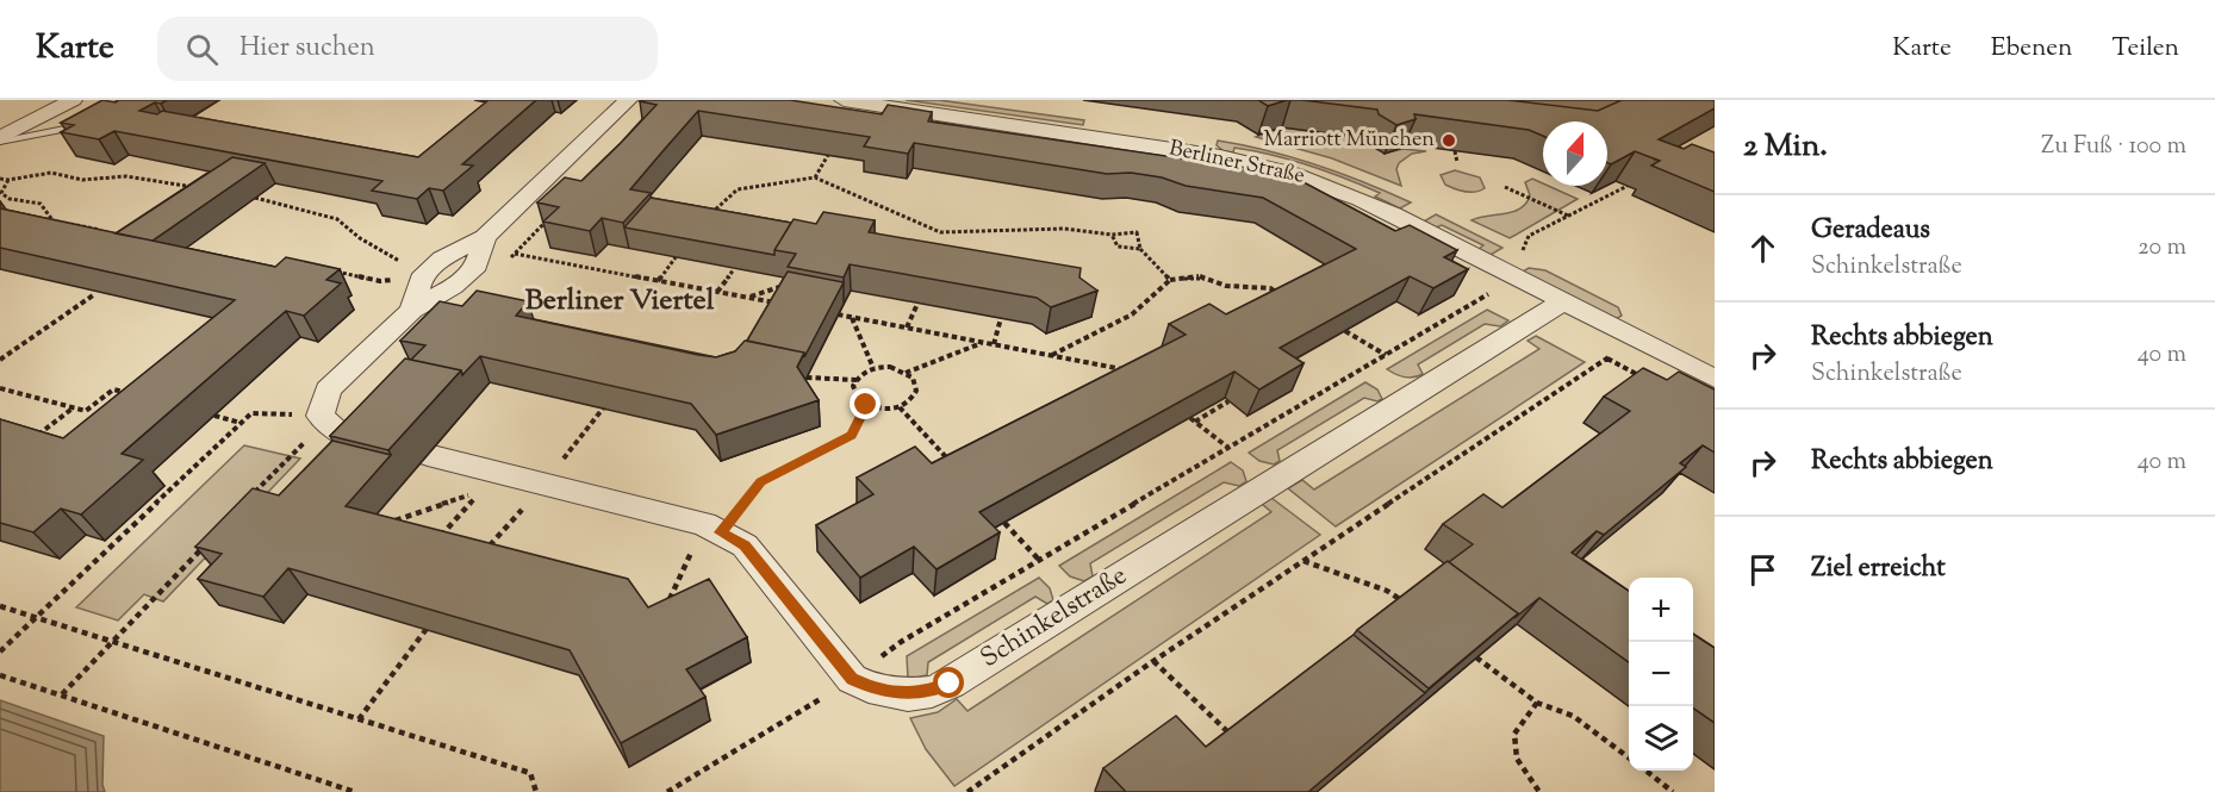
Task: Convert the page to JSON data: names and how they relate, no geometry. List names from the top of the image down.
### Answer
{
  "streets": {
    "street": ["Berliner Straße", "Schinkelstraße"]
  },
  "crossings": [
    ["Berliner Straße", "Schinkelstraße"]
  ],
  "districts": ["Berliner Viertel"],
  "places": ["Marriott München"],
  "north": "top",
  "page": {
    "header": "Karte",
    "search": "Hier suchen",
    "nav": ["Karte", "Ebenen", "Teilen"],
    "heading": ["2 Min.", "Zu Fuß · 100 m"],
    "list": [
      ["Geradeaus", "Schinkelstraße", "20 m"],
      ["Rechts abbiegen", "Schinkelstraße", "40 m"],
      ["Rechts abbiegen", "40 m"],
      "Ziel erreicht"
    ],
    "map_buttons": ["+", "−"]
  }
}
